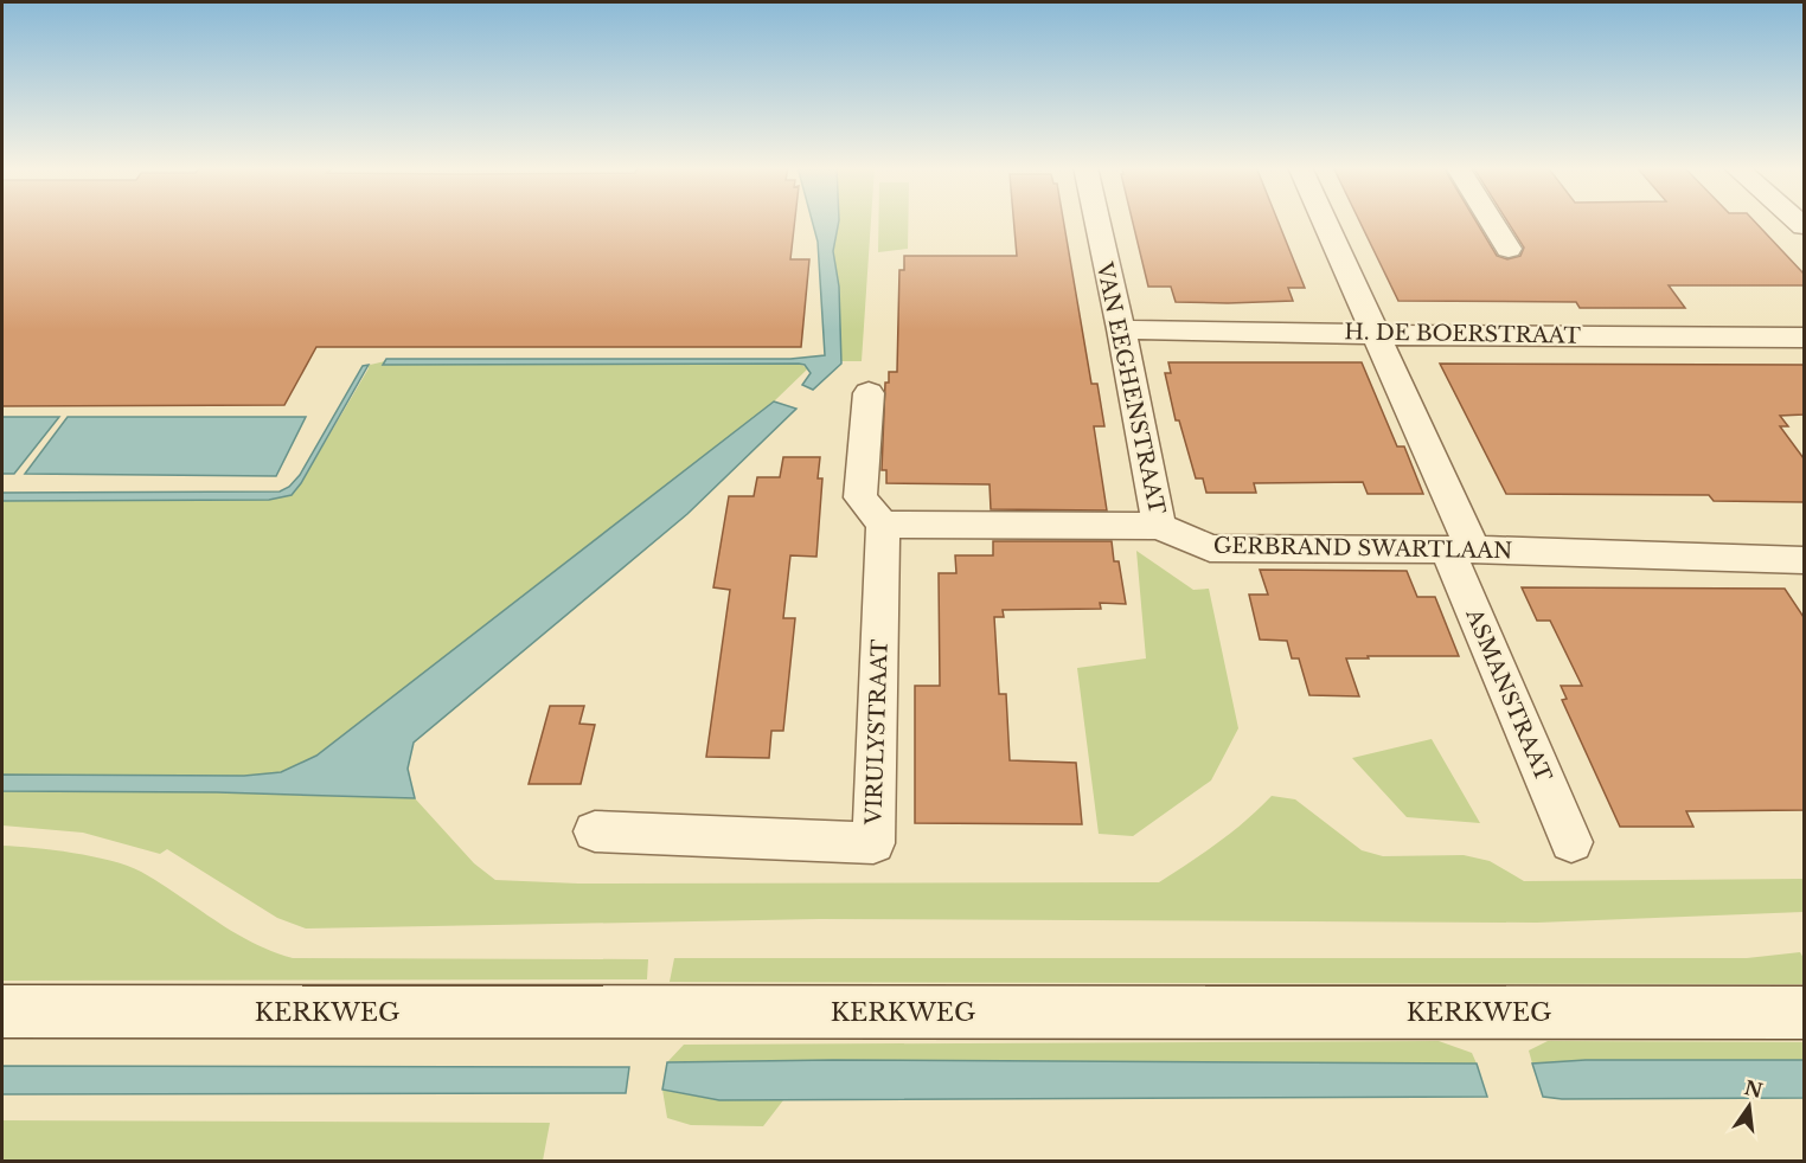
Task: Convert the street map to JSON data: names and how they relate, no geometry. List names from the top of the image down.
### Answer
{
  "streets": {
    "main road": ["KERKWEG"],
    "street": [
      "H. DE BOERSTRAAT",
      "VAN EEGHENSTRAAT",
      "GERBRAND SWARTLAAN",
      "ASMANSTRAAT",
      "VIRULYSTRAAT"
    ]
  },
  "crossings": [
    ["H. DE BOERSTRAAT", "VAN EEGHENSTRAAT"],
    ["H. DE BOERSTRAAT", "ASMANSTRAAT"],
    ["VAN EEGHENSTRAAT", "GERBRAND SWARTLAAN"],
    ["GERBRAND SWARTLAAN", "ASMANSTRAAT"],
    ["GERBRAND SWARTLAAN", "VIRULYSTRAAT"]
  ],
  "north": "top"
}
